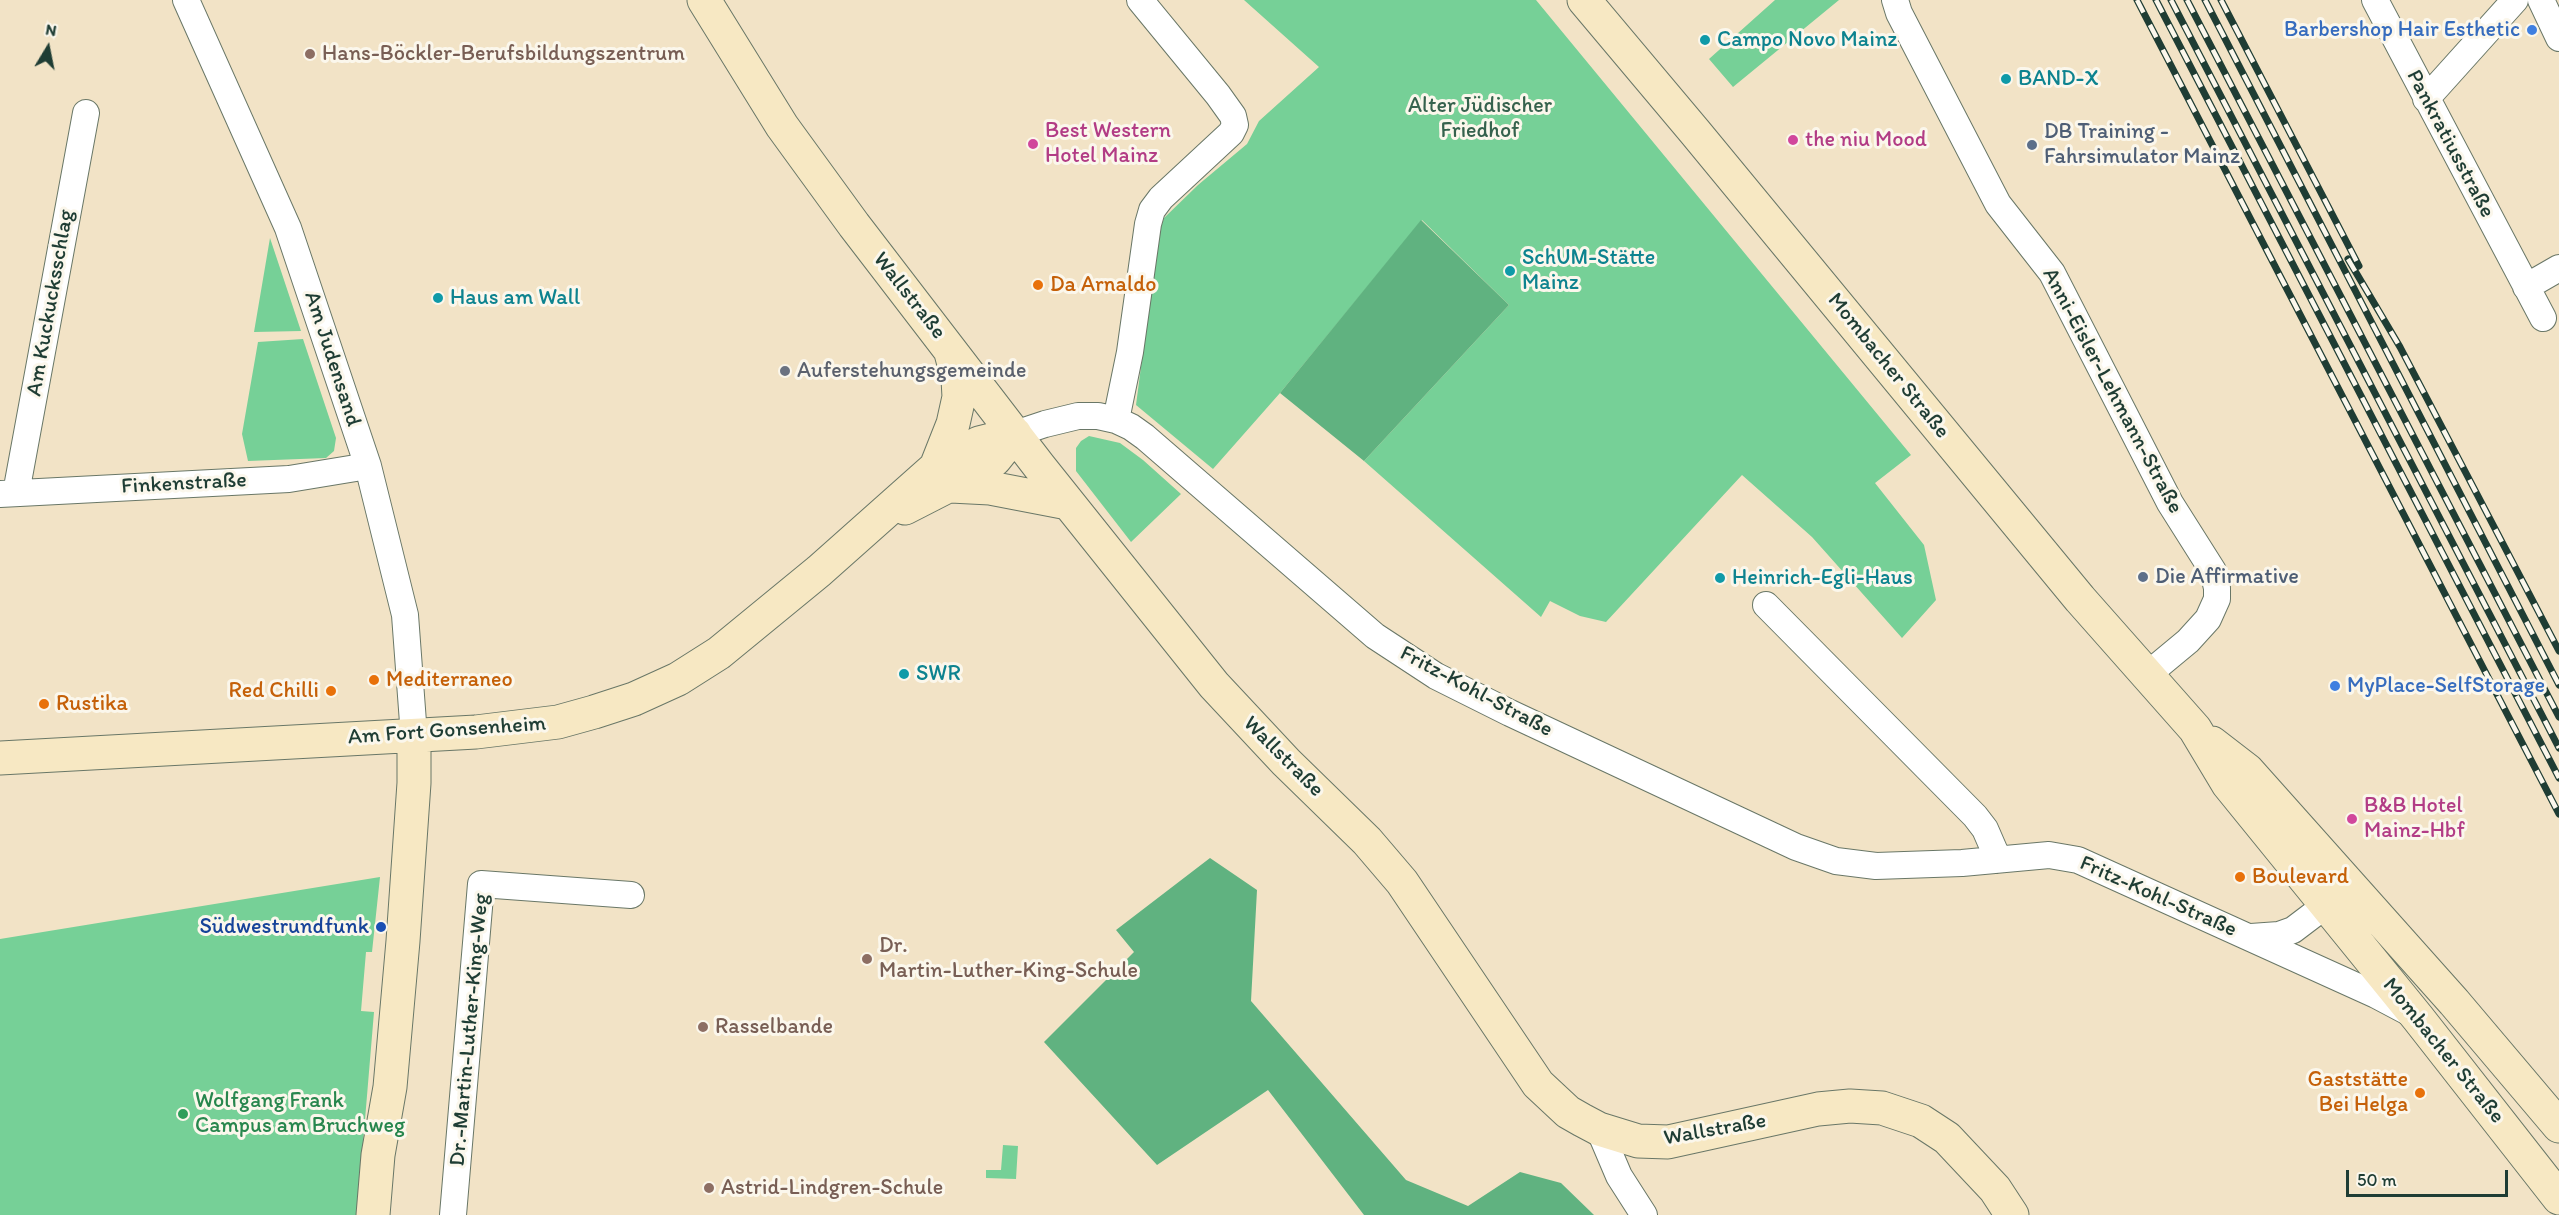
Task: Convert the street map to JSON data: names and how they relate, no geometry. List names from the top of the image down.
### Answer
{
  "streets": {
    "street": [
      "Pankratiusstraße",
      "Wallstraße",
      "Am Kuckucksschlag",
      "Am Judensand",
      "Mombacher Straße",
      "Anni-Eisler-Lehmann-Straße",
      "Finkenstraße",
      "Fritz-Kohl-Straße",
      "Am Fort Gonsenheim",
      "Dr.-Martin-Luther-King-Weg"
    ]
  },
  "crossings": [
    ["Wallstraße", "Fritz-Kohl-Straße"],
    ["Wallstraße", "Am Fort Gonsenheim"],
    ["Am Kuckucksschlag", "Finkenstraße"],
    ["Am Judensand", "Finkenstraße"],
    ["Am Judensand", "Am Fort Gonsenheim"],
    ["Mombacher Straße", "Anni-Eisler-Lehmann-Straße"],
    ["Mombacher Straße", "Fritz-Kohl-Straße"],
    ["Fritz-Kohl-Straße", "Am Fort Gonsenheim"]
  ],
  "parks": ["Alter Jüdischer Friedhof"],
  "places": [
    "Barbershop Hair Esthetic",
    "Campo Novo Mainz",
    "Hans-Böckler-Berufsbildungszentrum",
    "BAND-X",
    "the niu Mood",
    "Best Western Hotel Mainz",
    "DB Training - Fahrsimulator Mainz",
    "SchUM-Stätte Mainz",
    "Da Arnaldo",
    "Haus am Wall",
    "Auferstehungsgemeinde",
    "Die Affirmative",
    "Heinrich-Egli-Haus",
    "SWR",
    "Mediterraneo",
    "MyPlace-SelfStorage",
    "Red Chilli",
    "Rustika",
    "B&B Hotel Mainz-Hbf",
    "Boulevard",
    "Südwestrundfunk",
    "Dr. Martin-Luther-King-Schule",
    "Rasselbande",
    "Gaststätte Bei Helga",
    "Wolfgang Frank Campus am Bruchweg",
    "Astrid-Lindgren-Schule"
  ],
  "scale_bar": "50 m",
  "north": "top"
}
